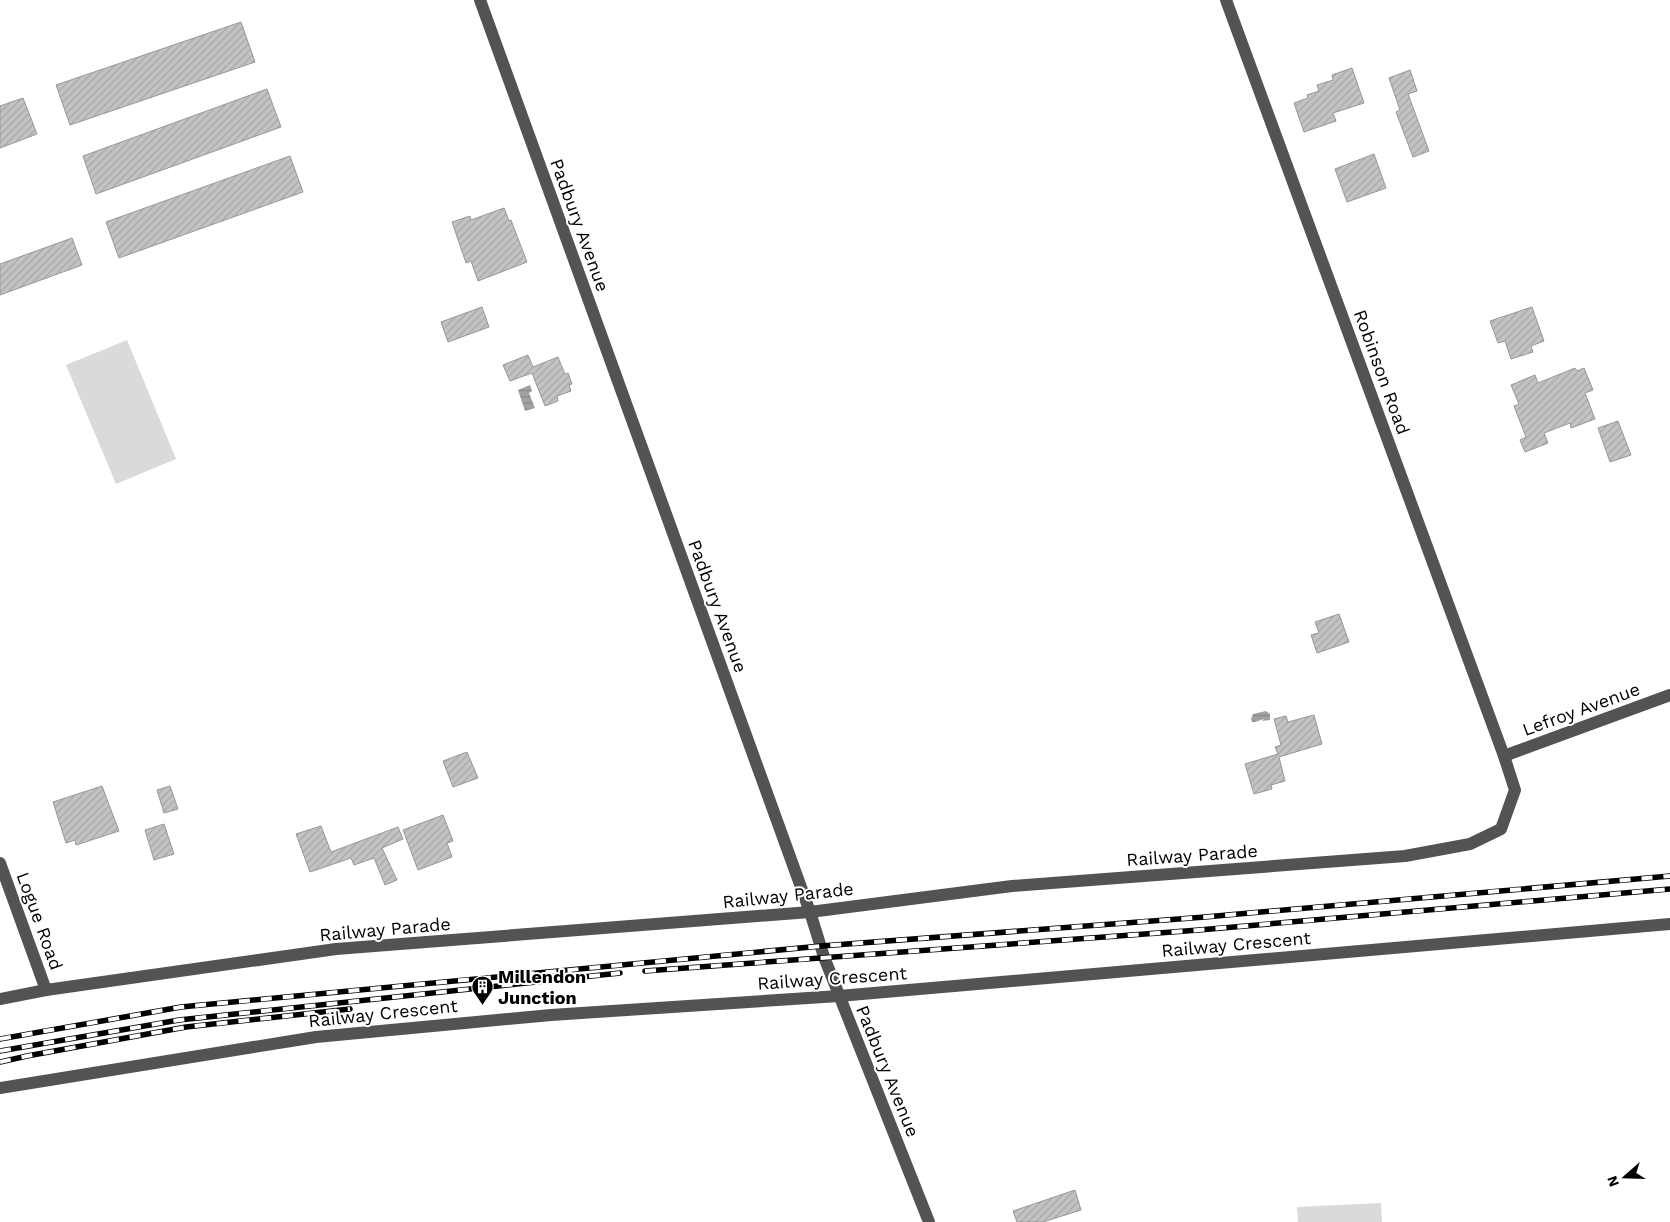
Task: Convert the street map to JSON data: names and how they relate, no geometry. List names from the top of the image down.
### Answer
{
  "streets": {
    "street": [
      "Padbury Avenue",
      "Robinson Road",
      "Lefroy Avenue",
      "Railway Parade",
      "Logue Road",
      "Railway Crescent"
    ]
  },
  "crossings": [
    ["Padbury Avenue", "Railway Parade"],
    ["Padbury Avenue", "Railway Crescent"],
    ["Robinson Road", "Lefroy Avenue"],
    ["Robinson Road", "Railway Parade"],
    ["Lefroy Avenue", "Railway Parade"],
    ["Railway Parade", "Logue Road"]
  ],
  "places": {
    "building": ["Millendon Junction"]
  },
  "north": "left"
}
